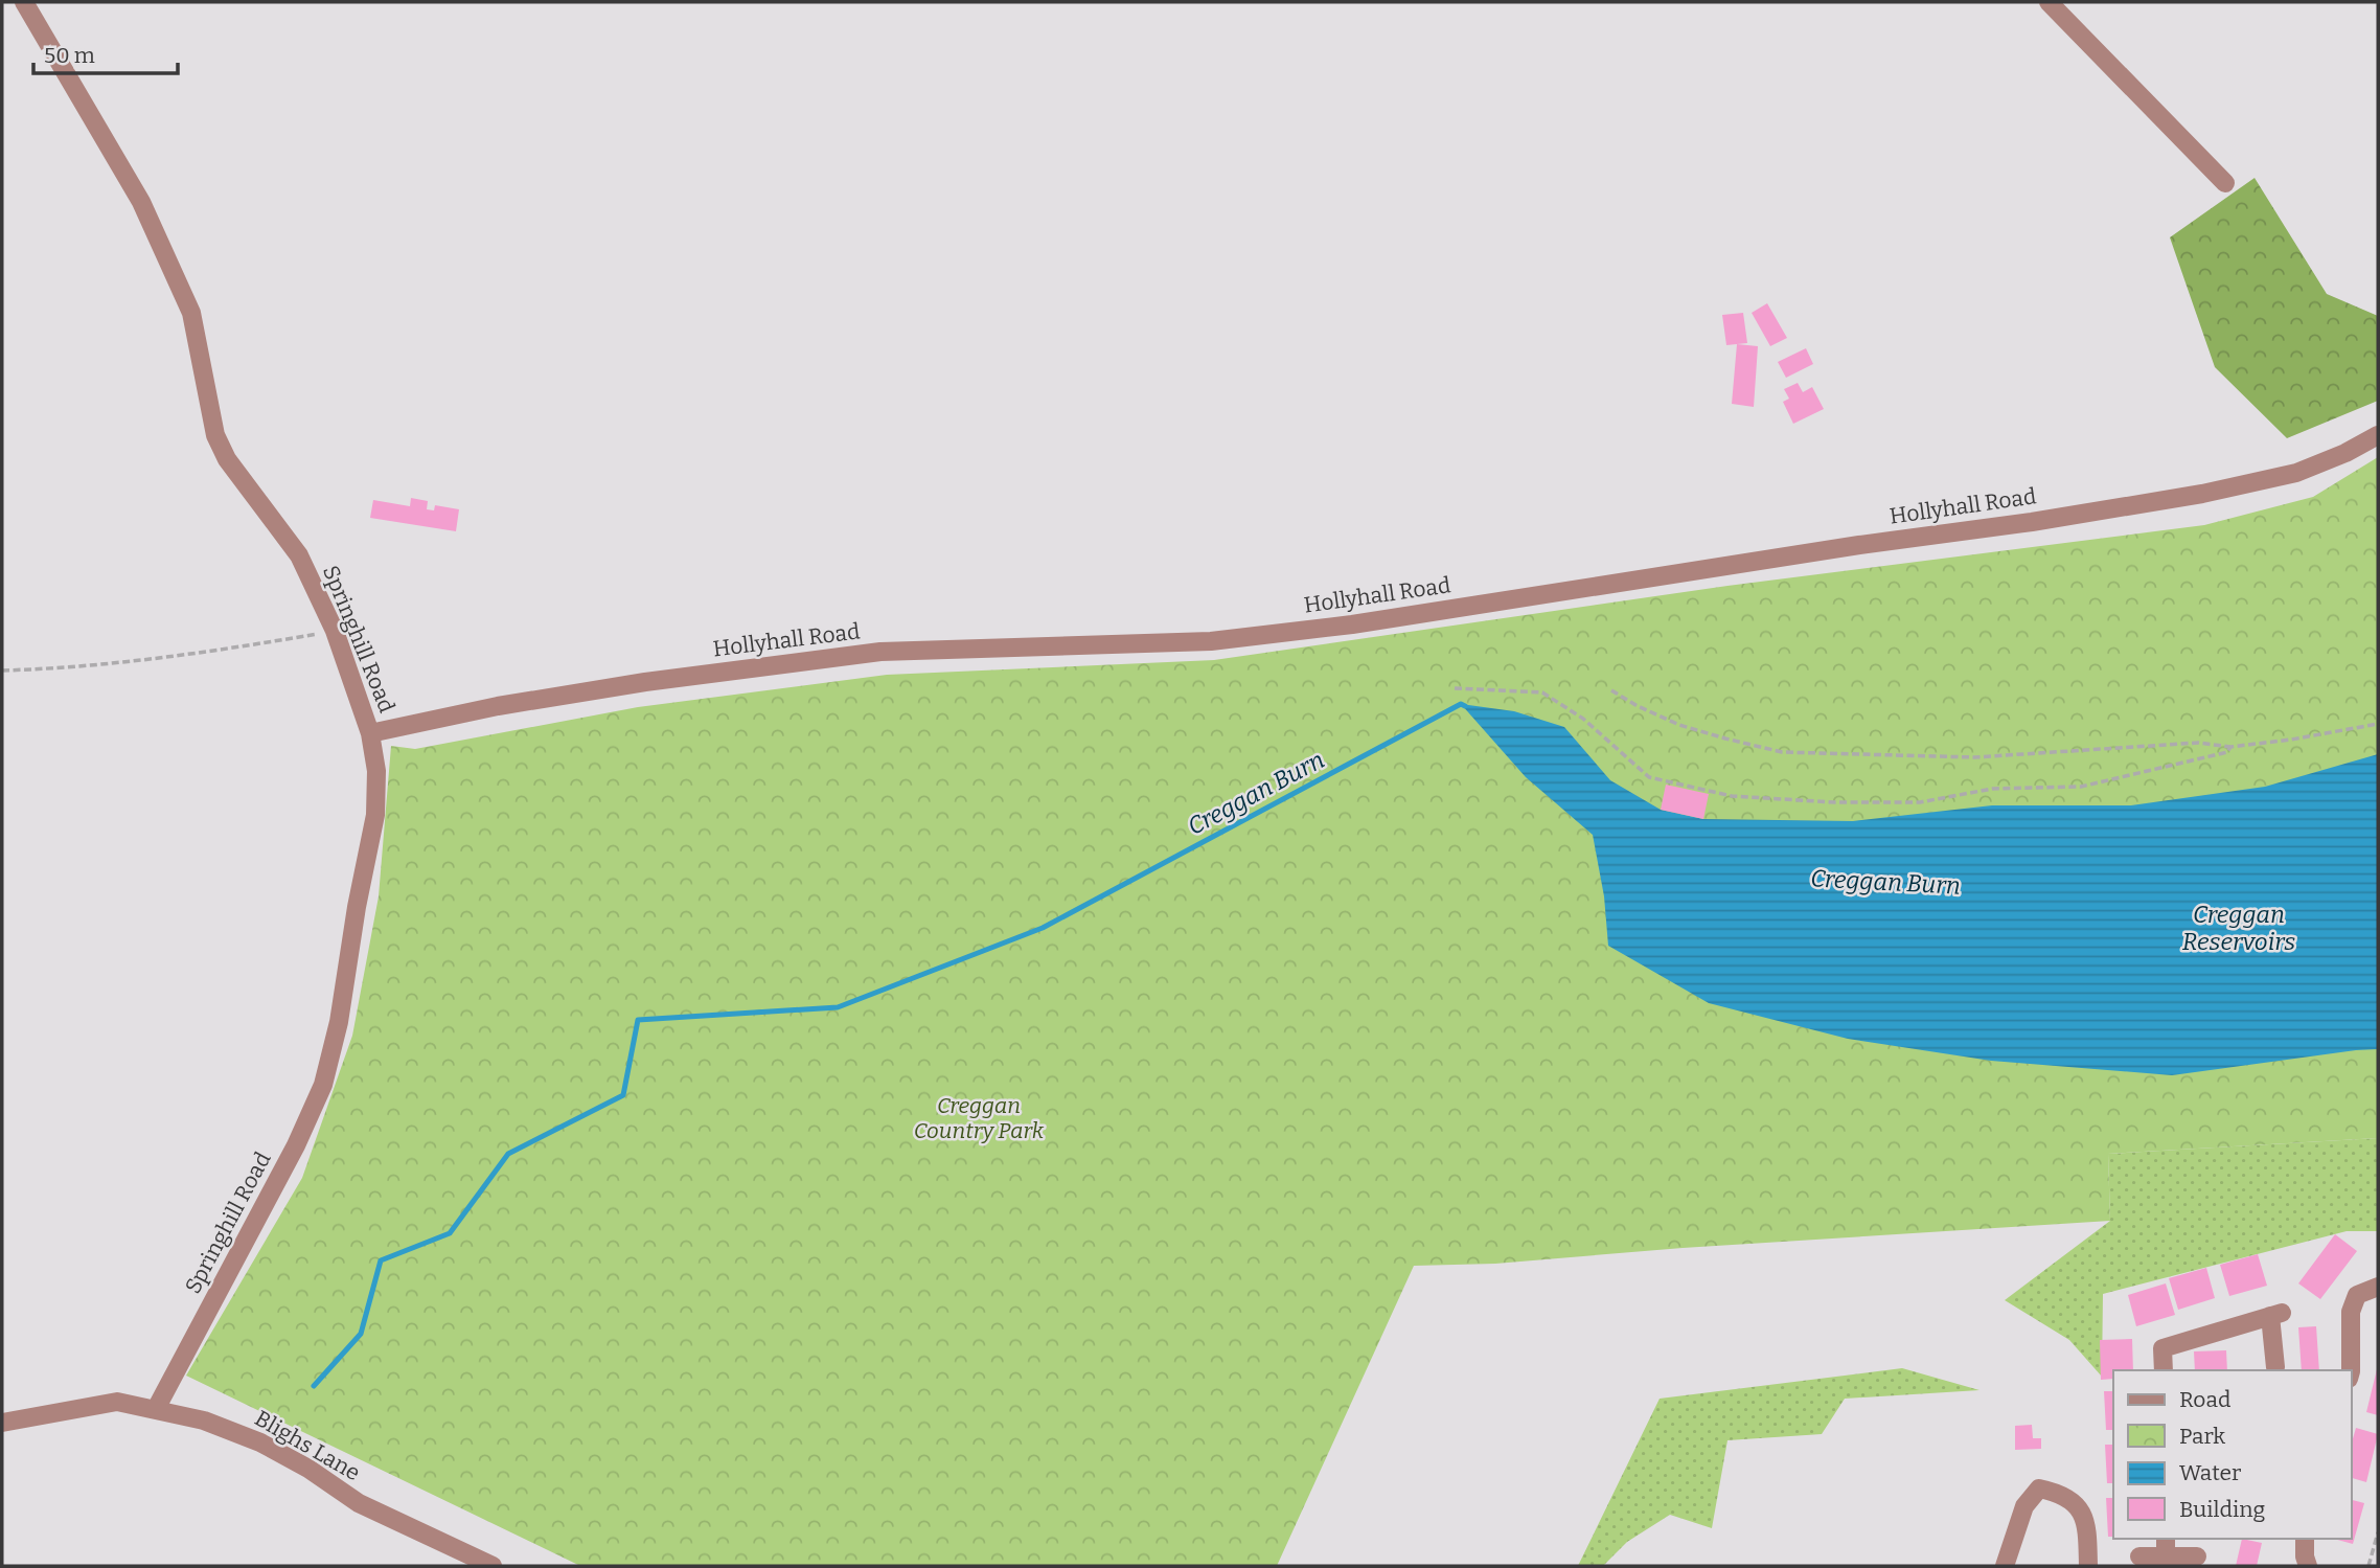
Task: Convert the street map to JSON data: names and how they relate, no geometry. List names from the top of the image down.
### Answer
{
  "streets": {
    "street": ["Hollyhall Road", "Springhill Road", "Blighs Lane"]
  },
  "crossings": [
    ["Hollyhall Road", "Springhill Road"],
    ["Springhill Road", "Blighs Lane"]
  ],
  "water": ["Creggan Burn", "Creggan Reservoirs"],
  "parks": ["Creggan Country Park"],
  "legend": [
    "Road",
    "Park",
    "Water",
    "Building"
  ],
  "scale_bar": "50 m"
}
